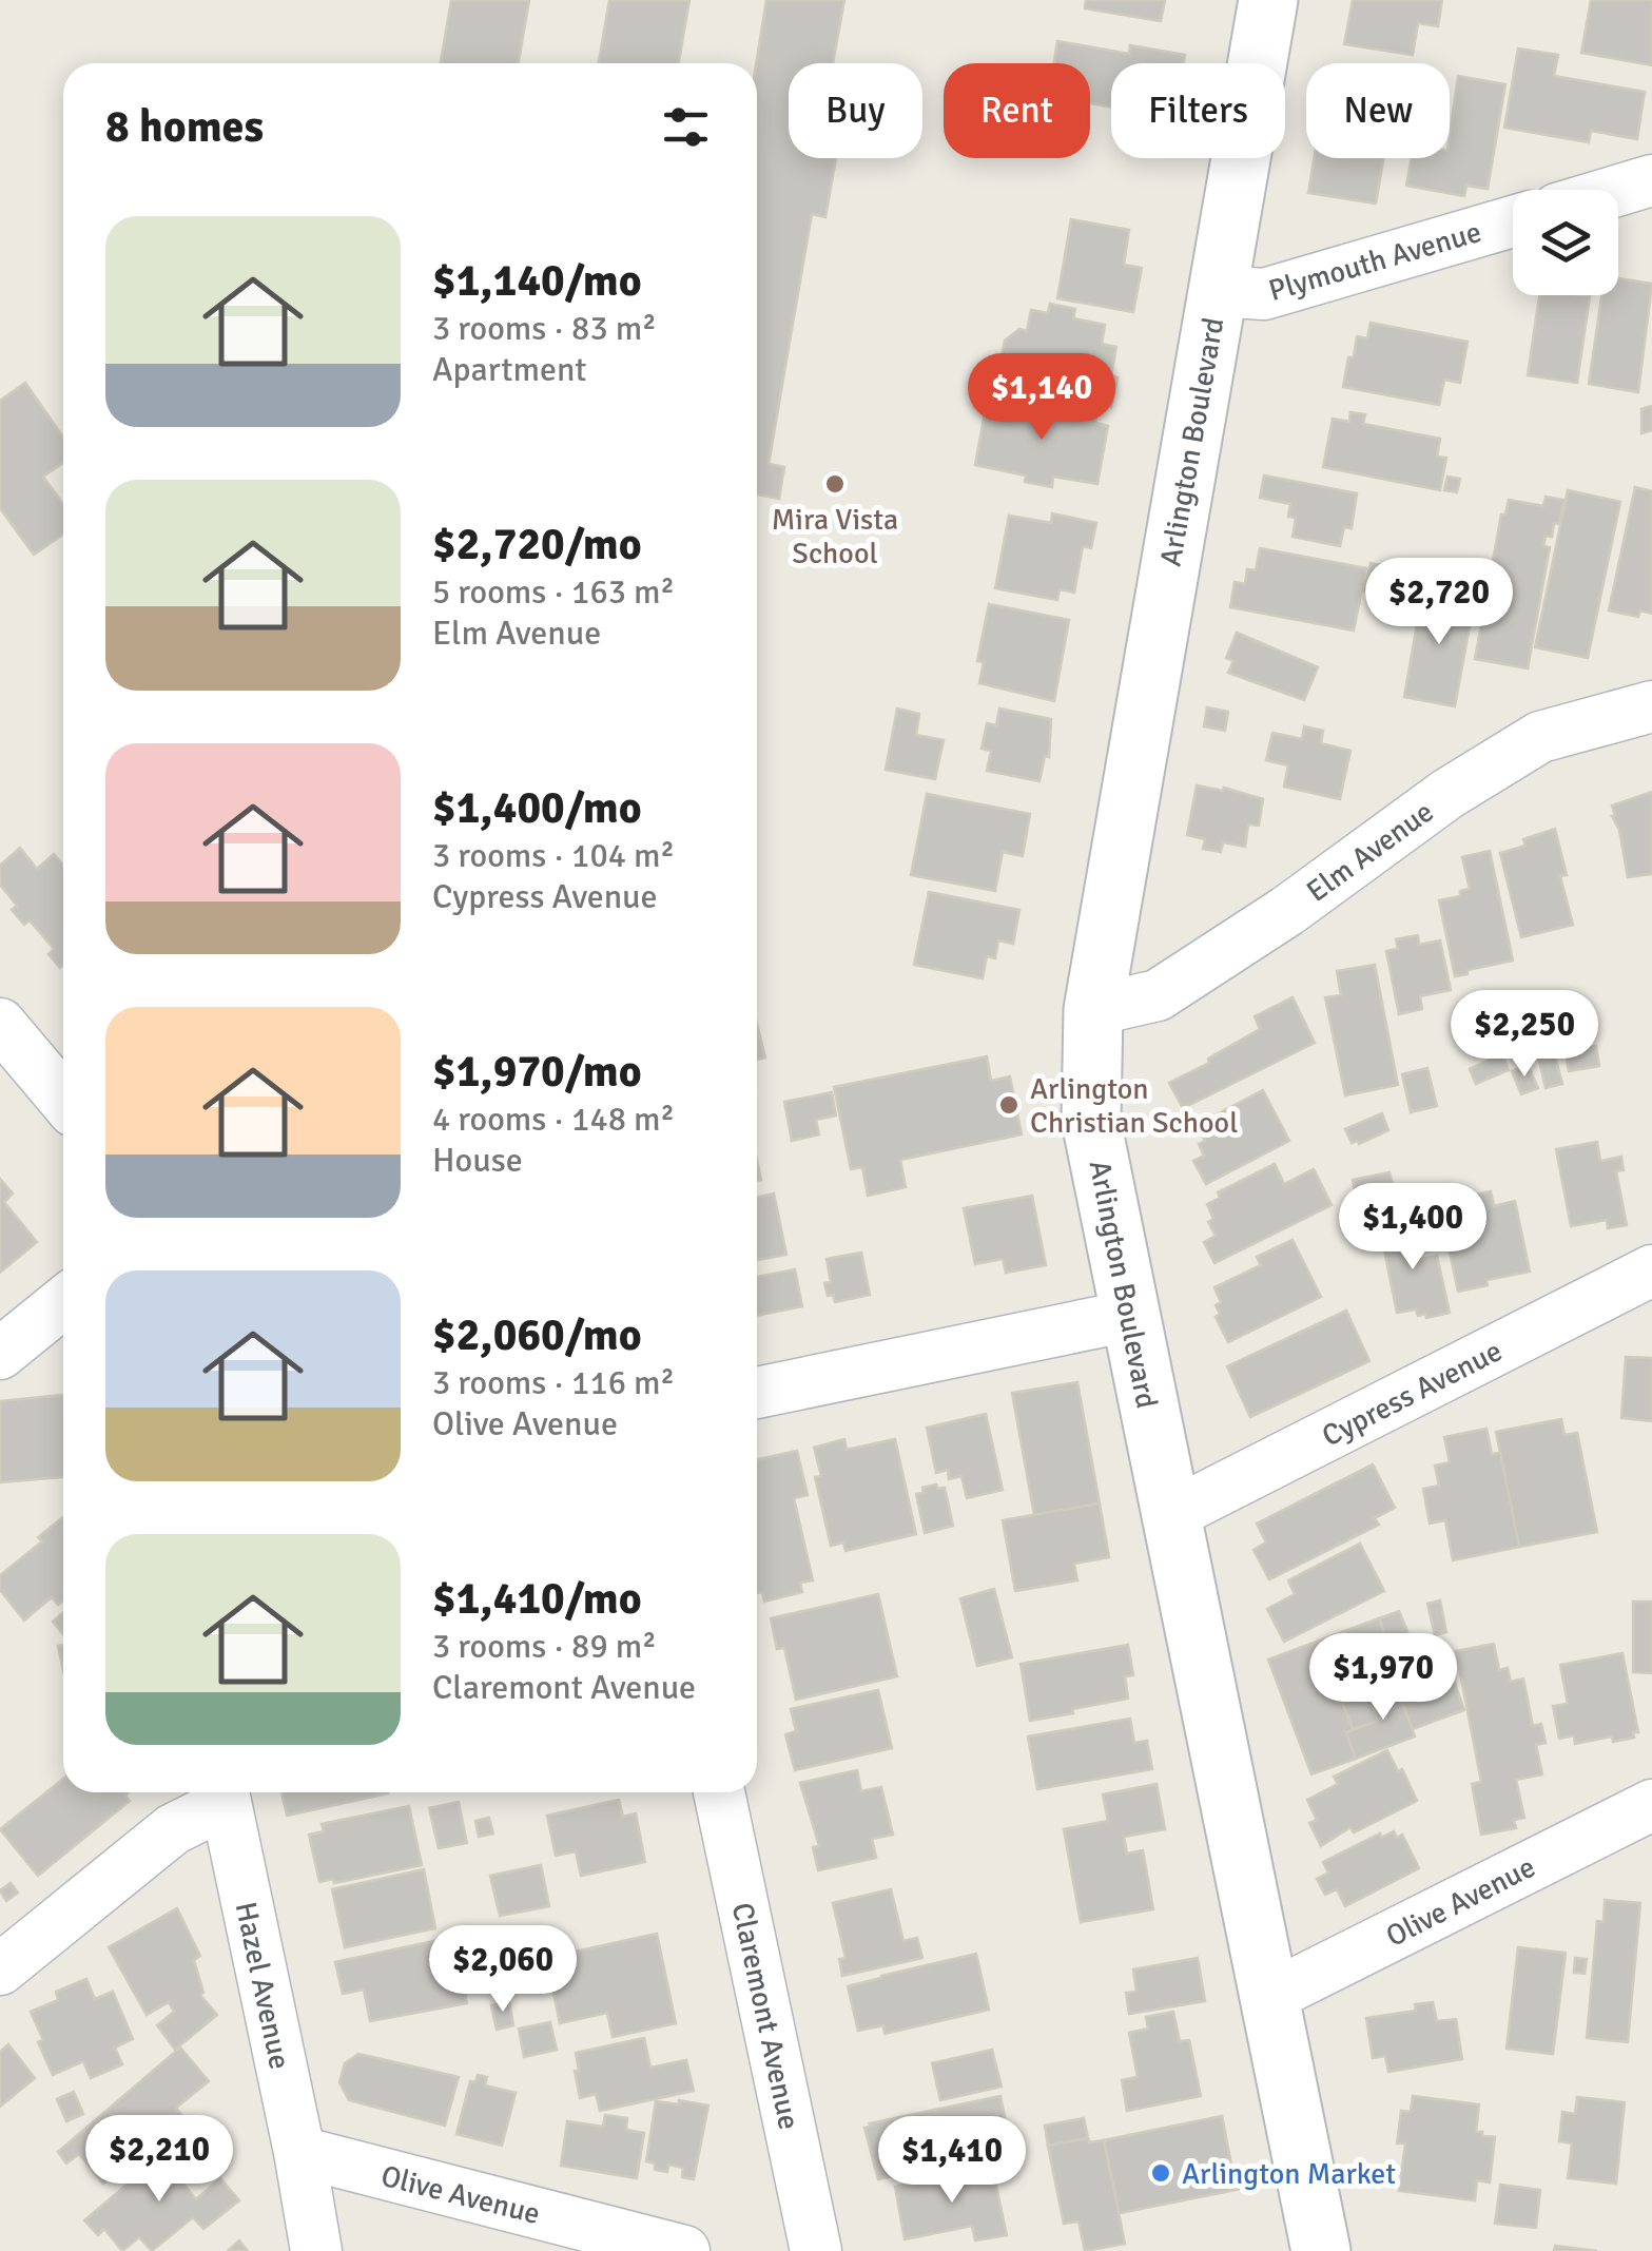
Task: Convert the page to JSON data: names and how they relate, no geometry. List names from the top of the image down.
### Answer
{
  "streets": {
    "main road": ["Arlington Boulevard"],
    "street": [
      "Plymouth Avenue",
      "Elm Avenue",
      "Cypress Avenue",
      "Olive Avenue",
      "Hazel Avenue",
      "Claremont Avenue"
    ]
  },
  "crossings": [
    ["Plymouth Avenue", "Arlington Boulevard"],
    ["Arlington Boulevard", "Elm Avenue"],
    ["Arlington Boulevard", "Cypress Avenue"],
    ["Arlington Boulevard", "Olive Avenue"],
    ["Olive Avenue", "Hazel Avenue"]
  ],
  "places": ["Mira Vista School", "Arlington Christian School", "Arlington Market"],
  "page": {
    "chip": [
      "Buy",
      "Rent",
      "Filters",
      "New"
    ],
    "heading": "8 homes",
    "list": [
      {
        "name": "$1,140/mo",
        "note": "3 rooms · 83 m² · Apartment"
      },
      {
        "name": "$2,720/mo",
        "note": "5 rooms · 163 m² · Elm Avenue"
      },
      {
        "name": "$1,400/mo",
        "note": "3 rooms · 104 m² · Cypress Avenue"
      },
      {
        "name": "$1,970/mo",
        "note": "4 rooms · 148 m² · House"
      },
      {
        "name": "$2,060/mo",
        "note": "3 rooms · 116 m² · Olive Avenue"
      },
      {
        "name": "$1,410/mo",
        "note": "3 rooms · 89 m² · Claremont Avenue"
      }
    ],
    "price": [
      "$1,140",
      "$2,720",
      "$2,250",
      "$1,400",
      "$1,970",
      "$2,060",
      "$2,210",
      "$1,410"
    ]
  }
}
